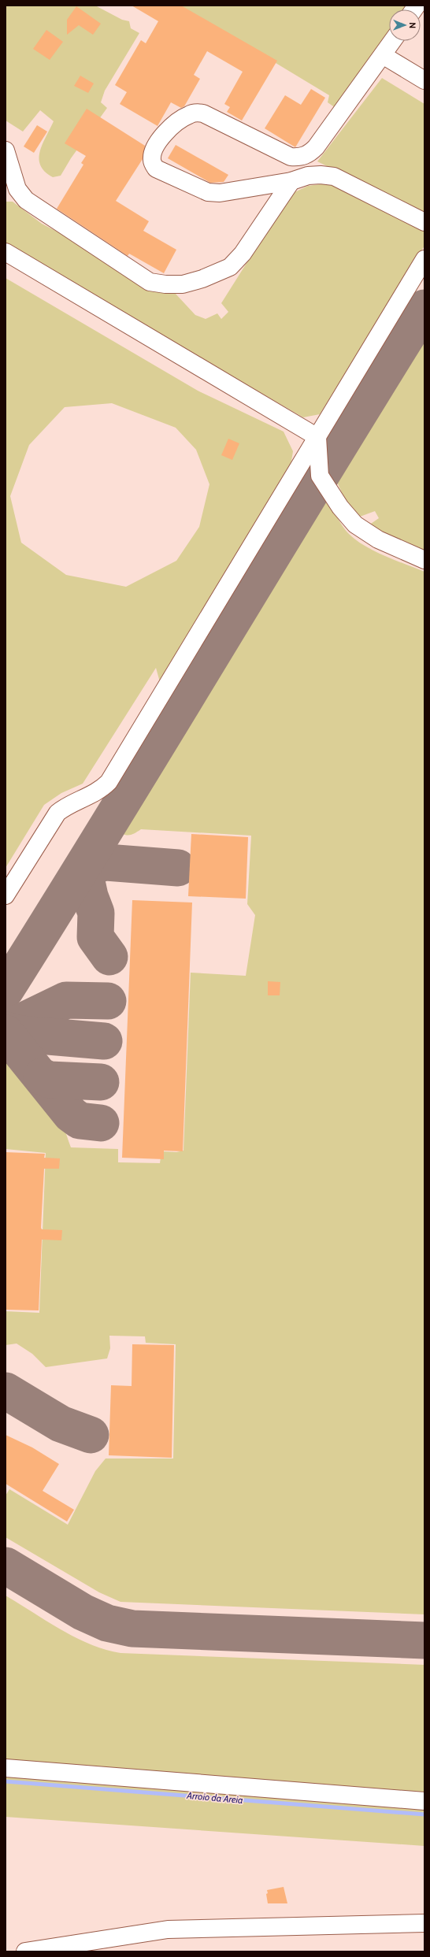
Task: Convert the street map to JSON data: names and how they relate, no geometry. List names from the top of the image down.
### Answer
{
  "water": ["Arroio da Areia"],
  "north": "right"
}
